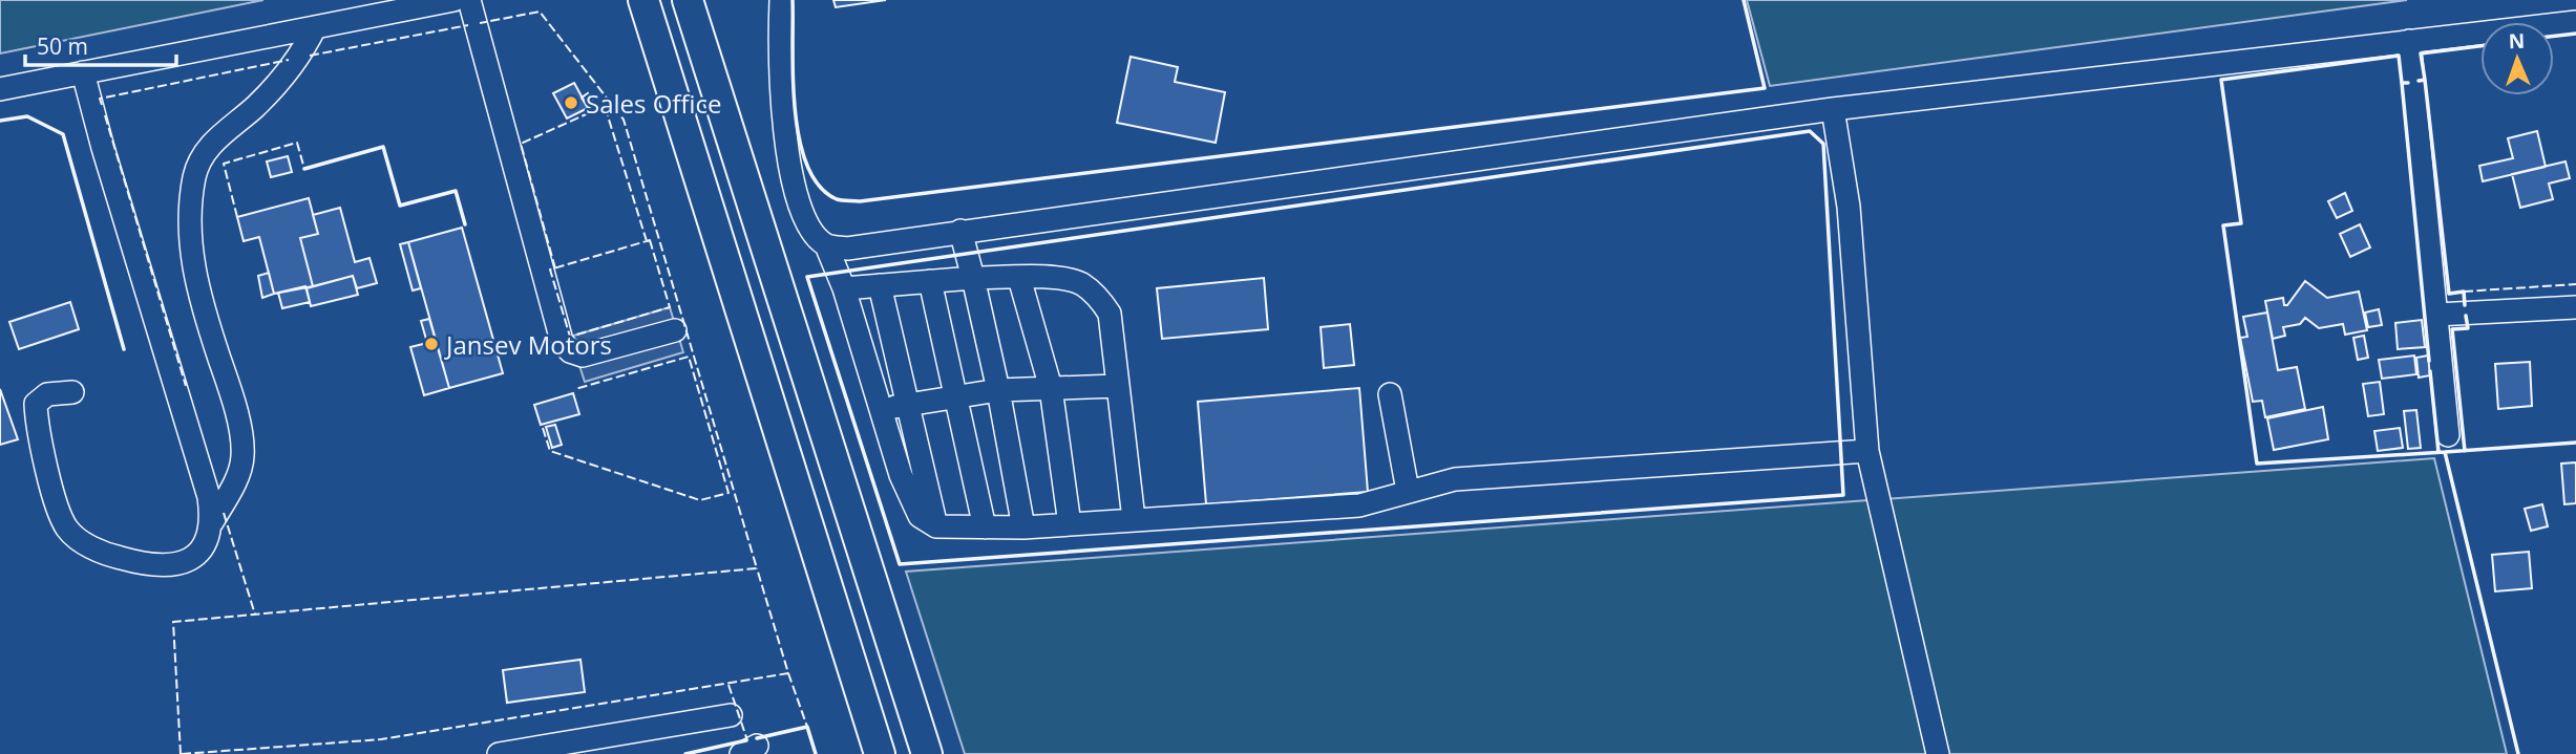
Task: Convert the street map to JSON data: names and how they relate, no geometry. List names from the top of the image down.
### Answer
{
  "places": ["Sales Office", "Jansev Motors"],
  "scale_bar": "50 m",
  "north": "top"
}
